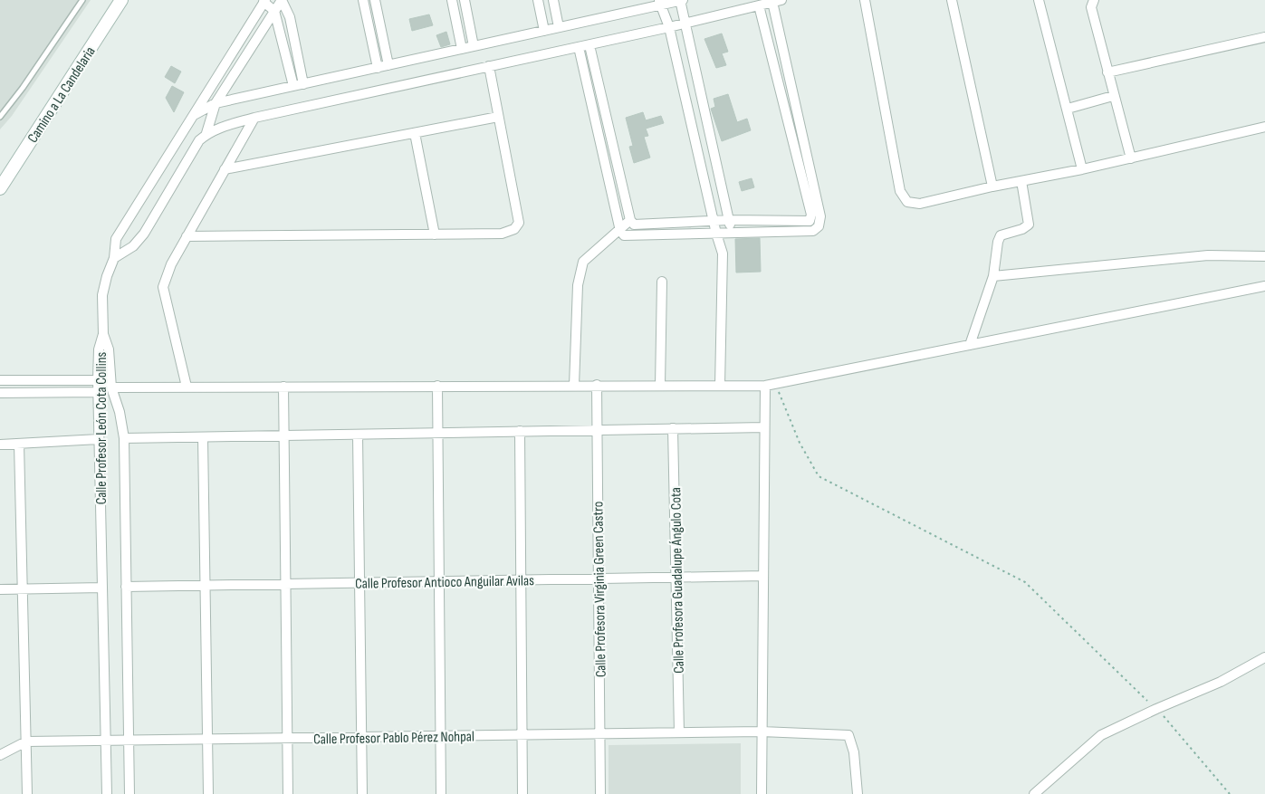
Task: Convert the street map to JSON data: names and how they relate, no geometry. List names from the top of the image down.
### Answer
{
  "streets": {
    "street": [
      "Camino a La Candelaria",
      "Calle Profesor León Cota Collins",
      "Calle Profesora Guadalupe Ángulo Cota",
      "Calle Profesor Antioco Anguilar Avilas",
      "Calle Profesora Virginia Green Castro",
      "Calle Profesor Pablo Pérez Nohpal"
    ]
  },
  "crossings": [
    ["Calle Profesor León Cota Collins", "Calle Profesor Antioco Anguilar Avilas"],
    ["Calle Profesor León Cota Collins", "Calle Profesor Pablo Pérez Nohpal"],
    ["Calle Profesora Guadalupe Ángulo Cota", "Calle Profesor Antioco Anguilar Avilas"],
    ["Calle Profesora Guadalupe Ángulo Cota", "Calle Profesor Pablo Pérez Nohpal"],
    ["Calle Profesor Antioco Anguilar Avilas", "Calle Profesora Virginia Green Castro"],
    ["Calle Profesora Virginia Green Castro", "Calle Profesor Pablo Pérez Nohpal"]
  ]
}
